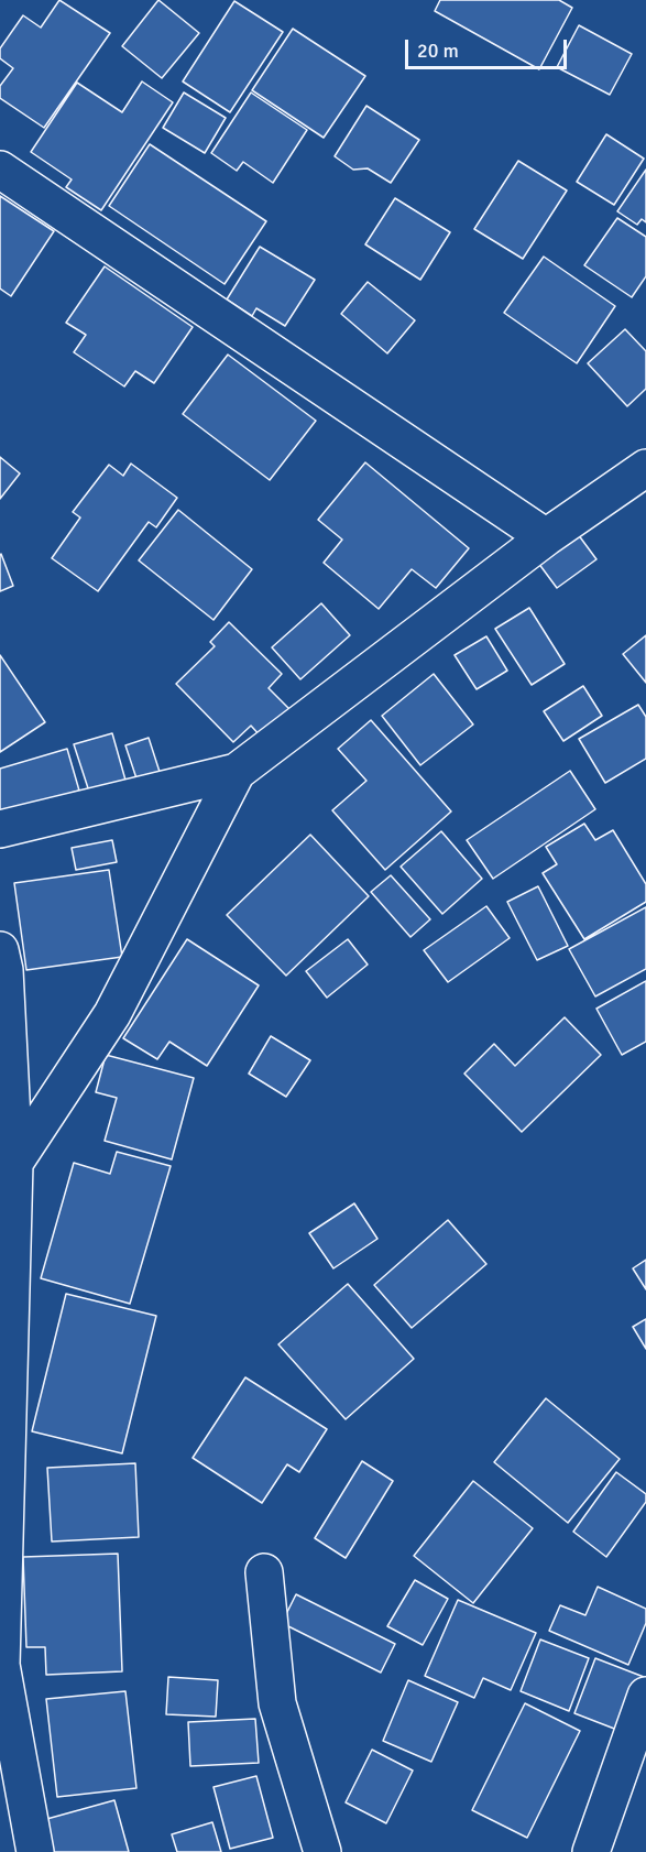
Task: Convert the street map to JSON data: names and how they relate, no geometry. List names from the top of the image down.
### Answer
{
  "scale_bar": "20 m"
}
